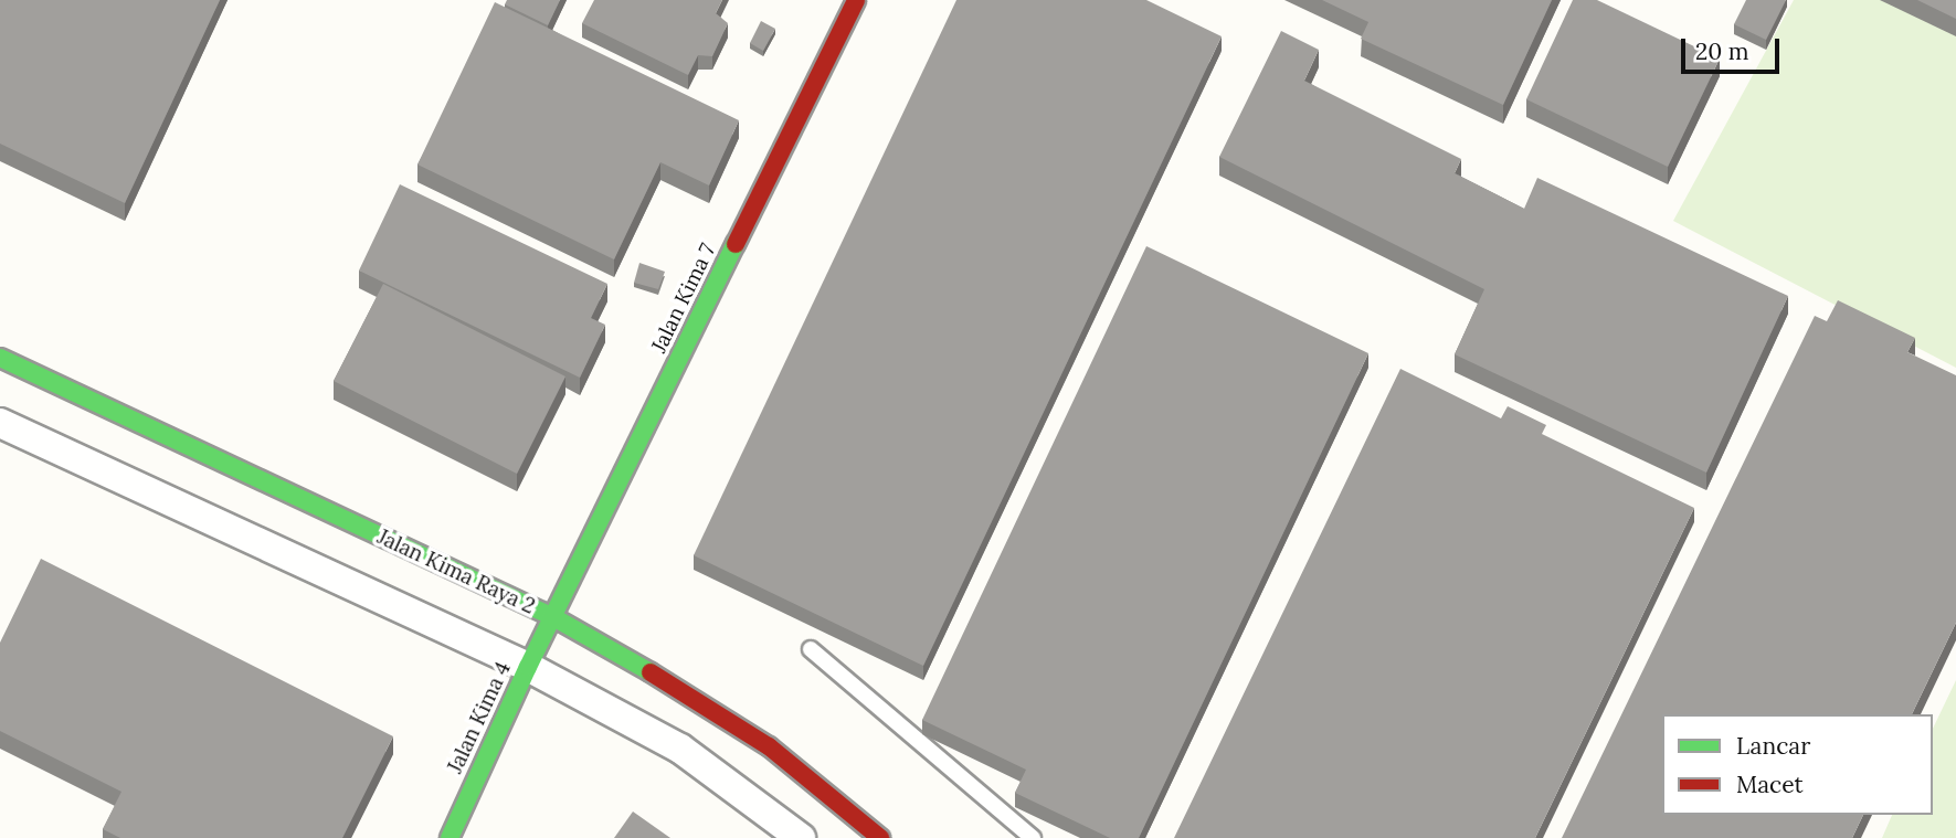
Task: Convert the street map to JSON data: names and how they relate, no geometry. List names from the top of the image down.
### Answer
{
  "streets": {
    "street": ["Jalan Kima 7", "Jalan Kima Raya 2", "Jalan Kima 4"]
  },
  "crossings": [
    ["Jalan Kima 7", "Jalan Kima Raya 2"],
    ["Jalan Kima 7", "Jalan Kima 4"],
    ["Jalan Kima Raya 2", "Jalan Kima 4"]
  ],
  "legend": ["Lancar", "Macet"],
  "scale_bar": "20 m"
}
